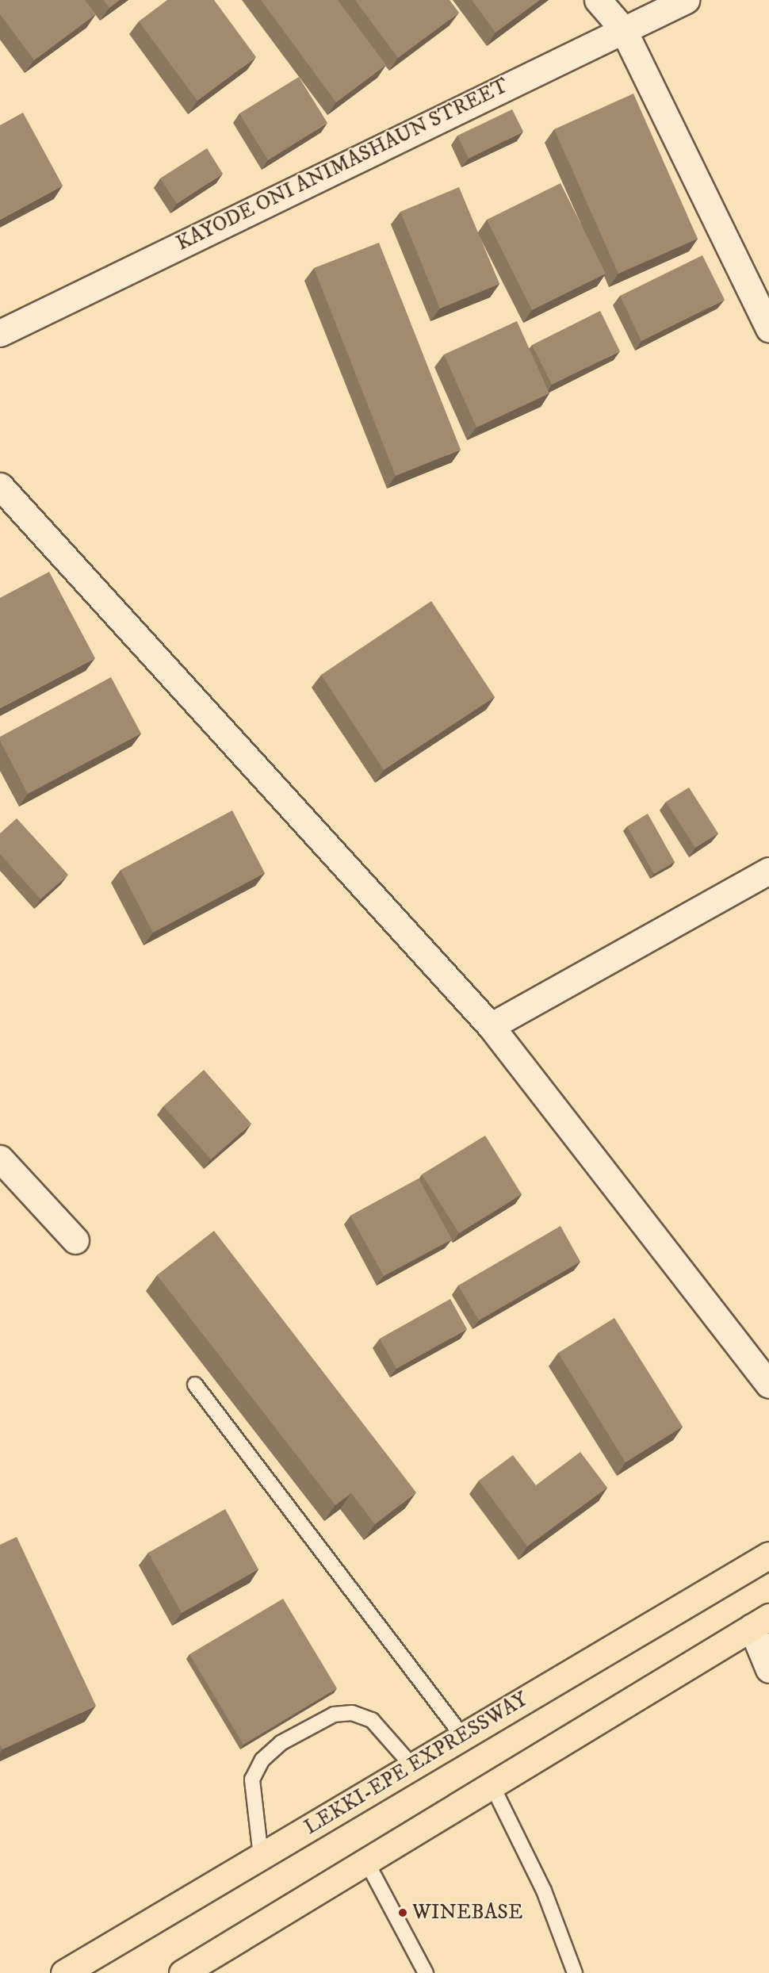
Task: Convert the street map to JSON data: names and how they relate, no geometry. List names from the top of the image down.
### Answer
{
  "streets": {
    "highway": ["LEKKI-EPE EXPRESSWAY"],
    "street": ["KAYODE ONI ANIMASHAUN STREET"]
  },
  "places": ["WINEBASE"]
}
